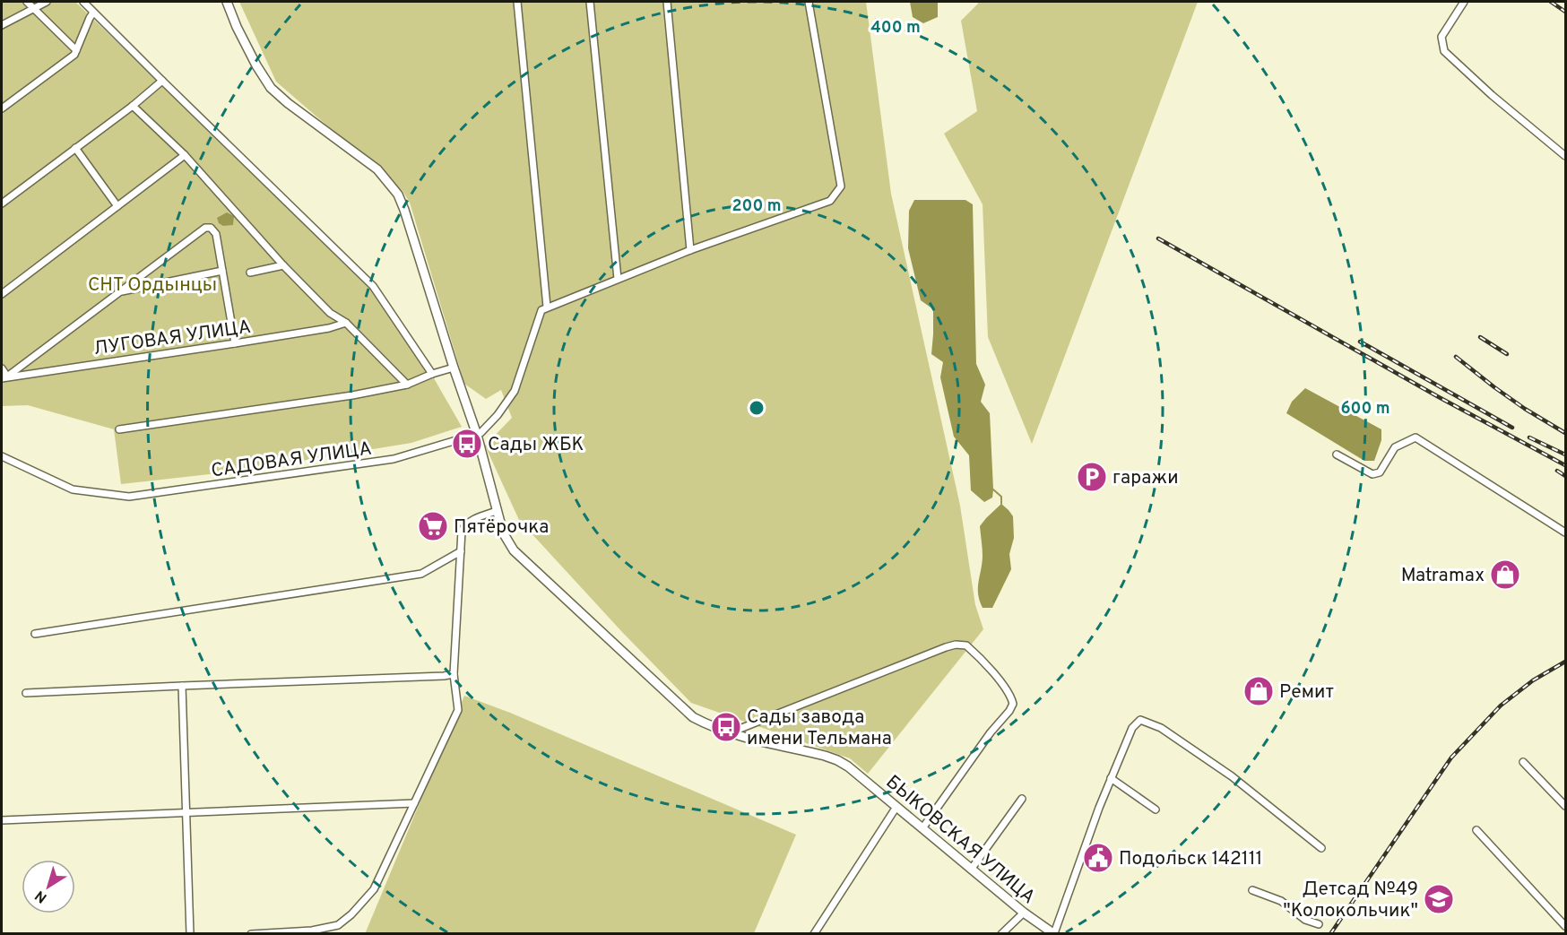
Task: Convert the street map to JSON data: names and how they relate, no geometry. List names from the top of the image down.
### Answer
{
  "streets": {
    "street": ["ЛУГОВАЯ УЛИЦА", "САДОВАЯ УЛИЦА", "БЫКОВСКАЯ УЛИЦА"]
  },
  "crossings": [
    ["САДОВАЯ УЛИЦА", "БЫКОВСКАЯ УЛИЦА"]
  ],
  "parks": ["СНТ Ордынцы"],
  "places": {
    "bus stop": ["Сады ЖБК", "Сады завода имени Тельмана"],
    "parking": ["гаражи"],
    "supermarket": ["Пятёрочка"],
    "shop": ["Matramax", "Ремит"],
    "public building": ["Подольск 142111"],
    "school or university": ["Детсад №49 \"Колокольчик\""]
  },
  "north": "bottom left",
  "rings": ["400 m", "200 m", "600 m"]
}
